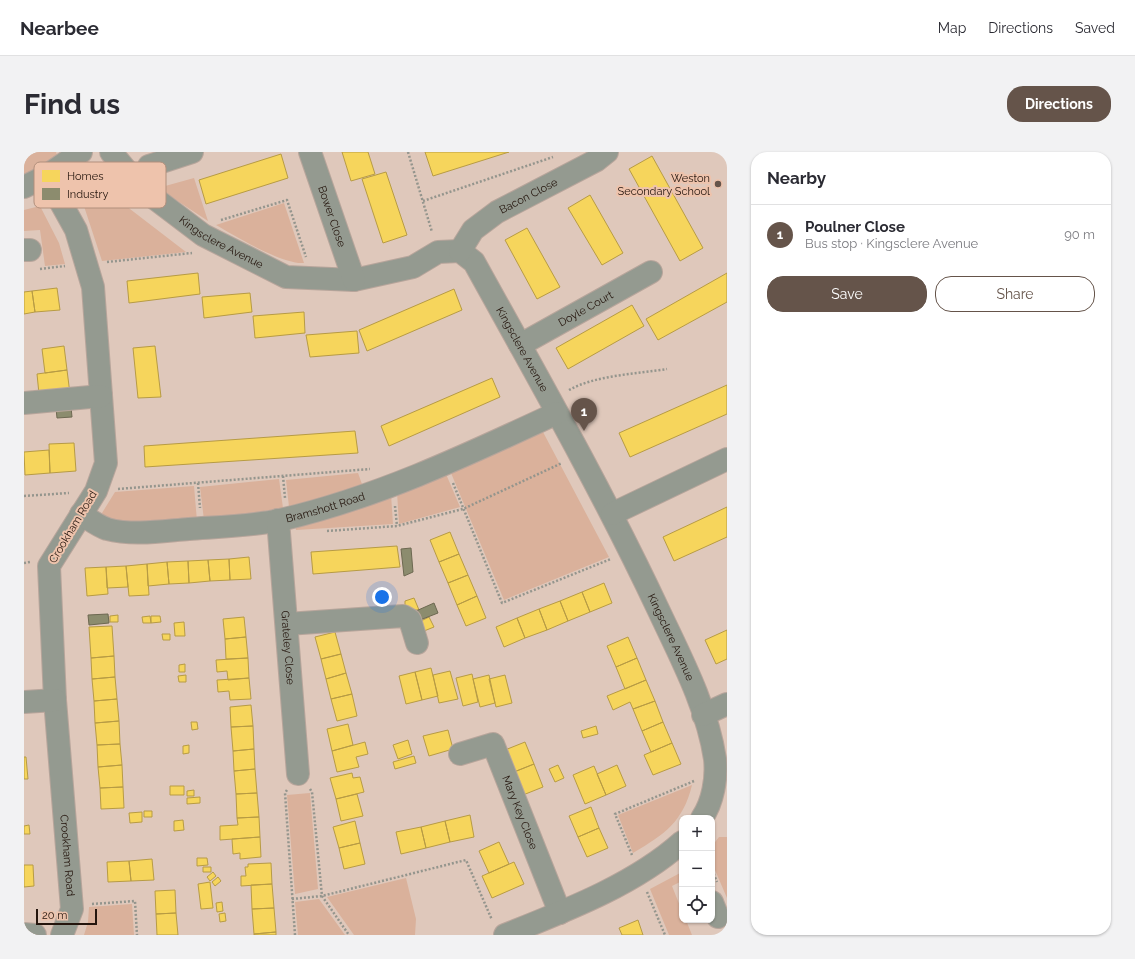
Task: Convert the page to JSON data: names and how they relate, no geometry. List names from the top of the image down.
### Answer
{
  "streets": {
    "street": [
      "Bacon Close",
      "Bower Close",
      "Kingsclere Avenue",
      "Doyle Court",
      "Bramshott Road",
      "Crookham Road",
      "Grateley Close",
      "Mary Key Close"
    ]
  },
  "crossings": [
    ["Bacon Close", "Kingsclere Avenue"],
    ["Bower Close", "Kingsclere Avenue"],
    ["Kingsclere Avenue", "Doyle Court"],
    ["Kingsclere Avenue", "Bramshott Road"],
    ["Bramshott Road", "Crookham Road"],
    ["Bramshott Road", "Grateley Close"]
  ],
  "places": ["Weston Secondary School"],
  "legend": ["Homes", "Industry"],
  "scale_bar": "20 m",
  "page": {
    "header": "Nearbee",
    "nav": ["Map", "Directions", "Saved"],
    "buttons": [
      "Directions",
      ["Save", "Share"]
    ],
    "title": "Find us",
    "heading": "Nearby",
    "list": [
      {
        "mark": "1",
        "name": "Poulner Close",
        "note": "Bus stop · Kingsclere Avenue",
        "value": "90 m"
      }
    ],
    "pins": "1",
    "map_buttons": ["+", "−"],
    "scale": "20 m"
  }
}
